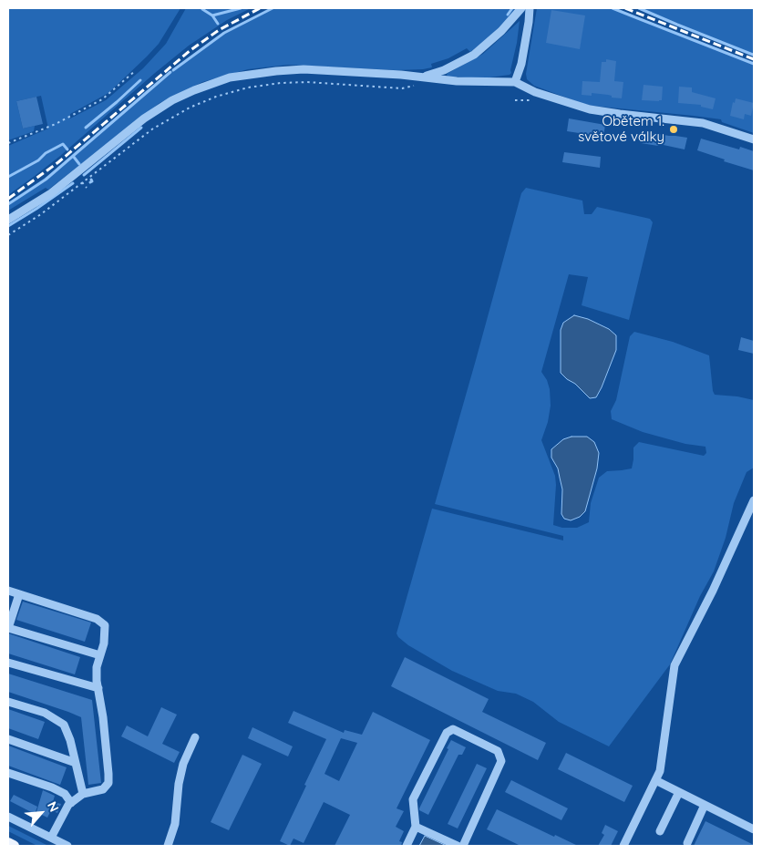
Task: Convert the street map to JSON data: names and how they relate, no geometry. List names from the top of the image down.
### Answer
{
  "places": ["Obětem 1. světové války"],
  "north": "top right"
}
